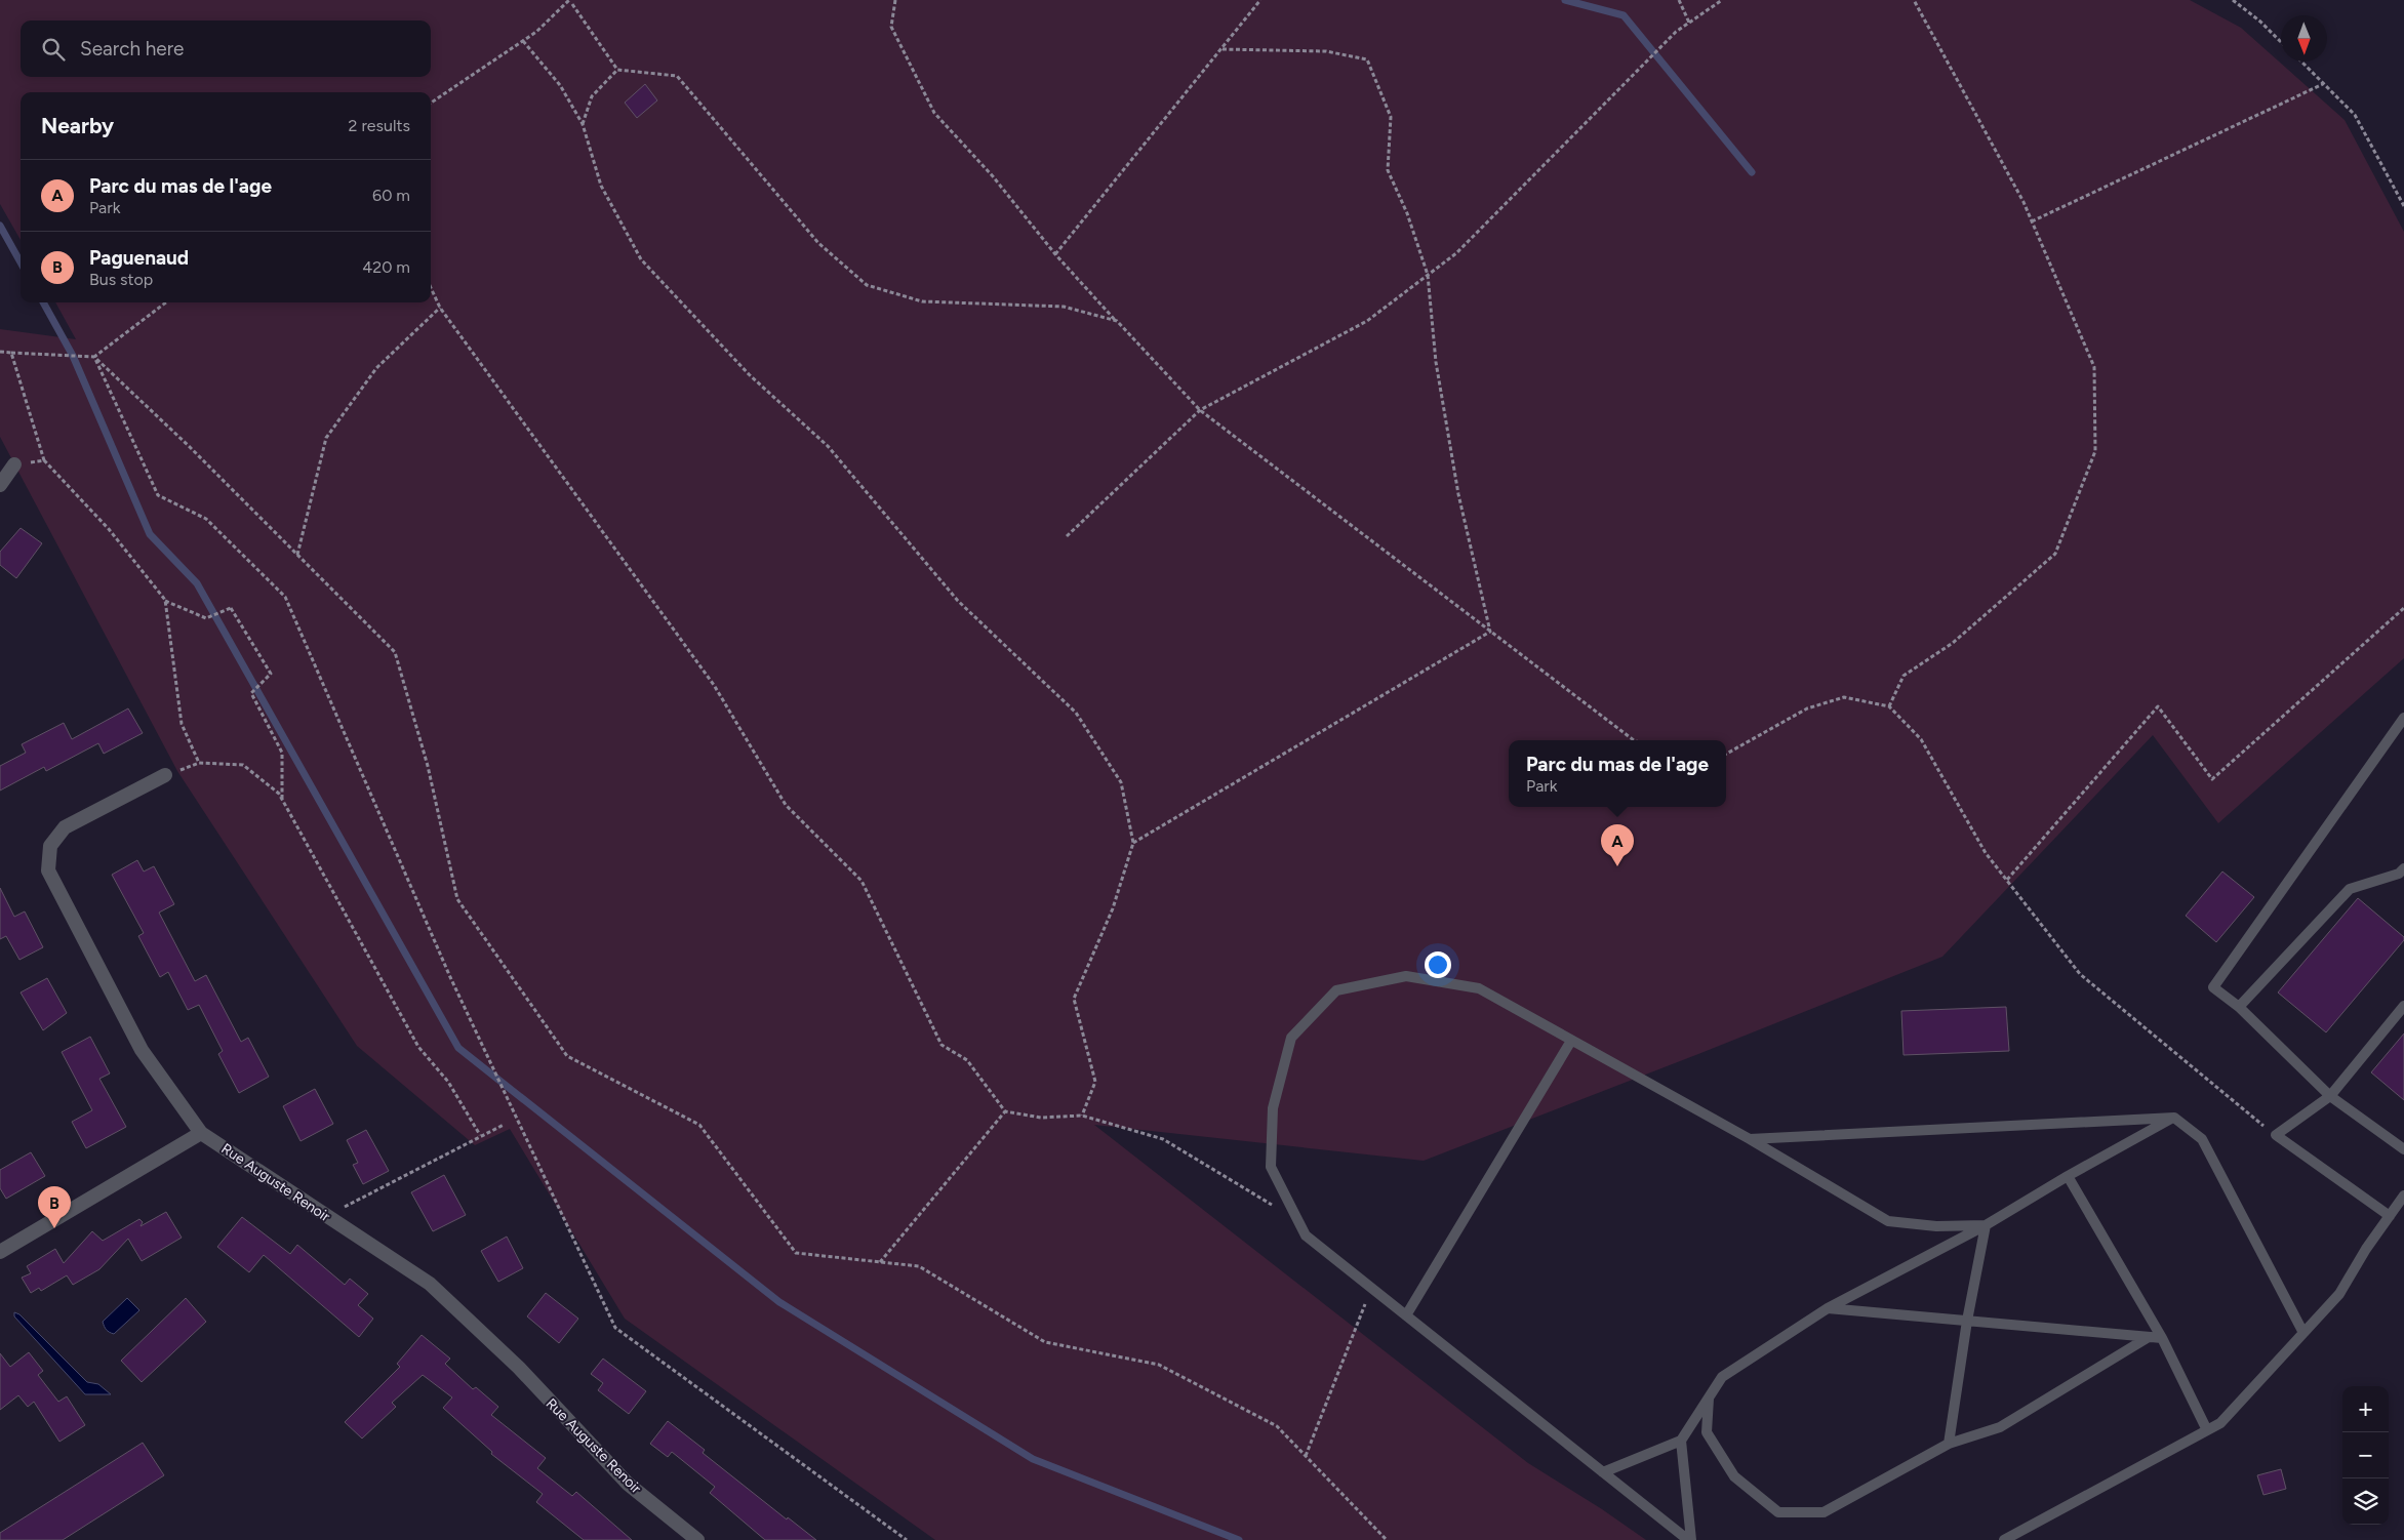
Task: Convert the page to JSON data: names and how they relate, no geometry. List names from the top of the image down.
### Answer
{
  "streets": {
    "street": ["Rue Auguste Renoir"]
  },
  "north": "bottom",
  "page": {
    "search": "Search here",
    "heading": ["Nearby", "2 results"],
    "list": [
      {
        "mark": "A",
        "name": "Parc du mas de l'age",
        "note": "Park",
        "value": "60 m"
      },
      {
        "mark": "B",
        "name": "Paguenaud",
        "note": "Bus stop",
        "value": "420 m"
      }
    ],
    "popup": ["Parc du mas de l'age", "Park"],
    "pins": ["A", "B"],
    "map_buttons": ["+", "−"]
  }
}
